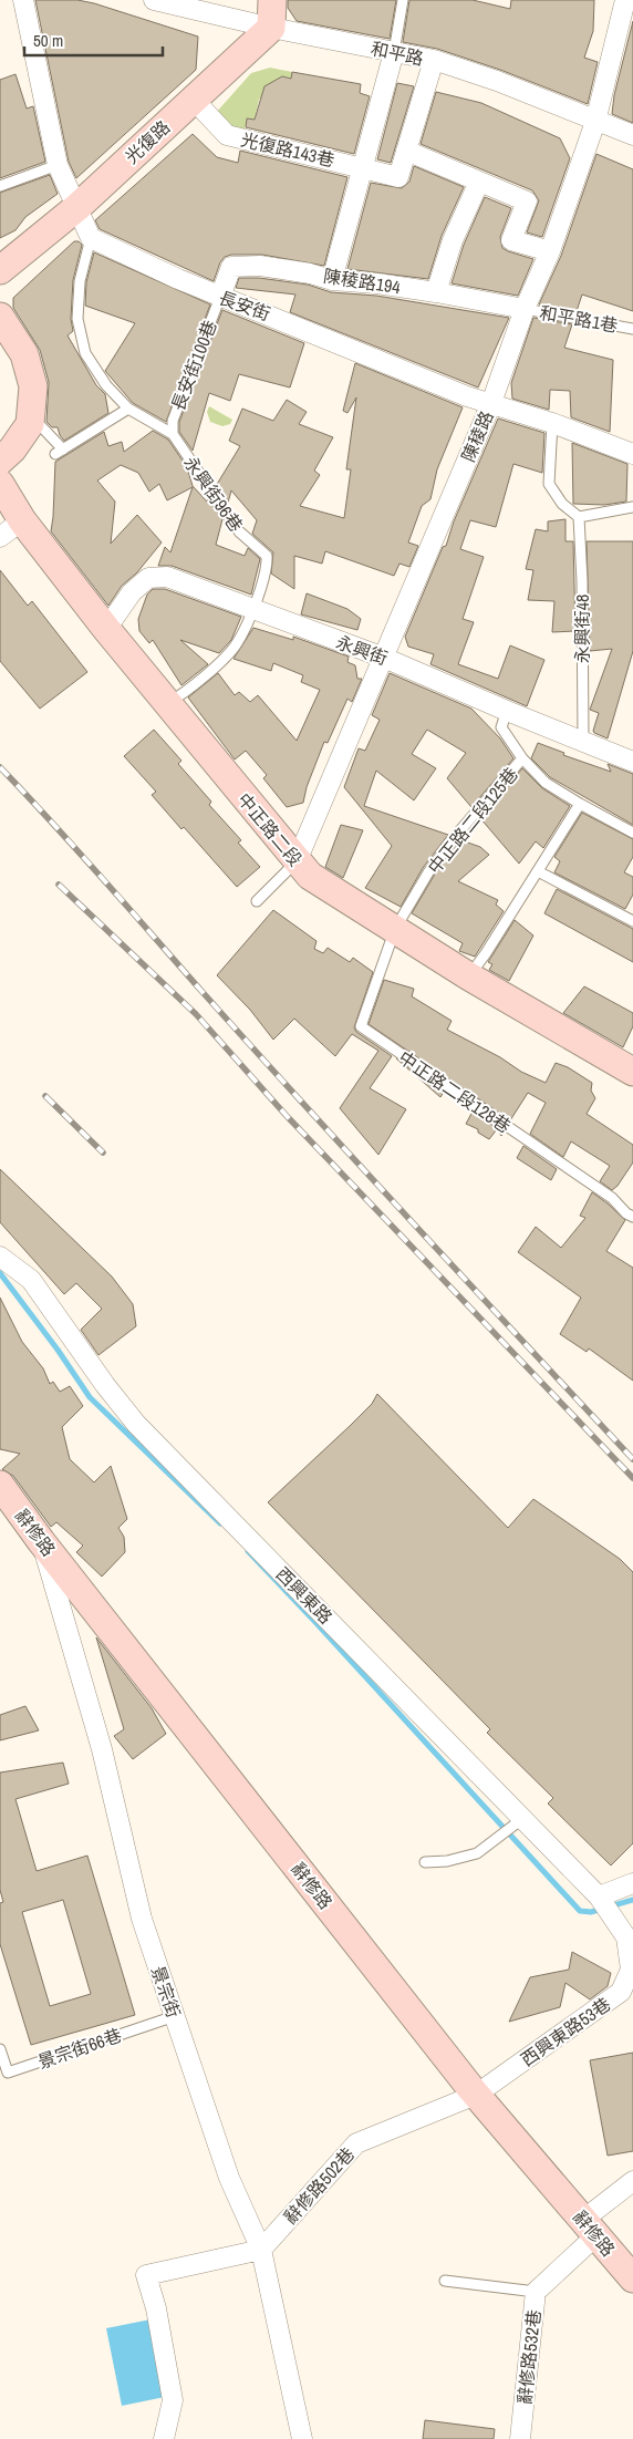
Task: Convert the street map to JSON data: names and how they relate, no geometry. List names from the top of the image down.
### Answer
{
  "streets": {
    "street": [
      "和平路",
      "光復路",
      "光復路143巷",
      "陳稜路194",
      "長安街",
      "陳稜路",
      "永興街",
      "中正路二段",
      "辭修路",
      "西興東路",
      "景宗街",
      "西興東路53巷",
      "辭修路502巷",
      "辭修路532巷"
    ],
    "lane": [
      "和平路1巷",
      "長安街100巷",
      "永興街96巷",
      "永興街48",
      "中正路二段125巷",
      "中正路二段128巷",
      "景宗街66巷"
    ]
  },
  "crossings": [
    ["和平路", "光復路"],
    ["和平路", "陳稜路"],
    ["光復路", "光復路143巷"],
    ["陳稜路194", "長安街"],
    ["陳稜路194", "和平路1巷"],
    ["陳稜路194", "長安街100巷"],
    ["陳稜路194", "陳稜路"],
    ["長安街", "長安街100巷"],
    ["長安街", "陳稜路"],
    ["和平路1巷", "陳稜路"],
    ["長安街100巷", "永興街96巷"],
    ["陳稜路", "永興街"],
    ["陳稜路", "中正路二段"],
    ["永興街96巷", "永興街"],
    ["永興街96巷", "中正路二段"],
    ["永興街48", "永興街"],
    ["永興街", "中正路二段125巷"],
    ["永興街", "中正路二段"],
    ["中正路二段125巷", "中正路二段"],
    ["中正路二段125巷", "中正路二段128巷"],
    ["中正路二段", "中正路二段128巷"],
    ["辭修路", "景宗街"],
    ["辭修路", "西興東路53巷"],
    ["辭修路", "辭修路502巷"],
    ["辭修路", "辭修路532巷"],
    ["西興東路", "西興東路53巷"],
    ["景宗街", "景宗街66巷"],
    ["景宗街", "辭修路502巷"],
    ["西興東路53巷", "辭修路502巷"]
  ],
  "scale_bar": "50 m"
}
